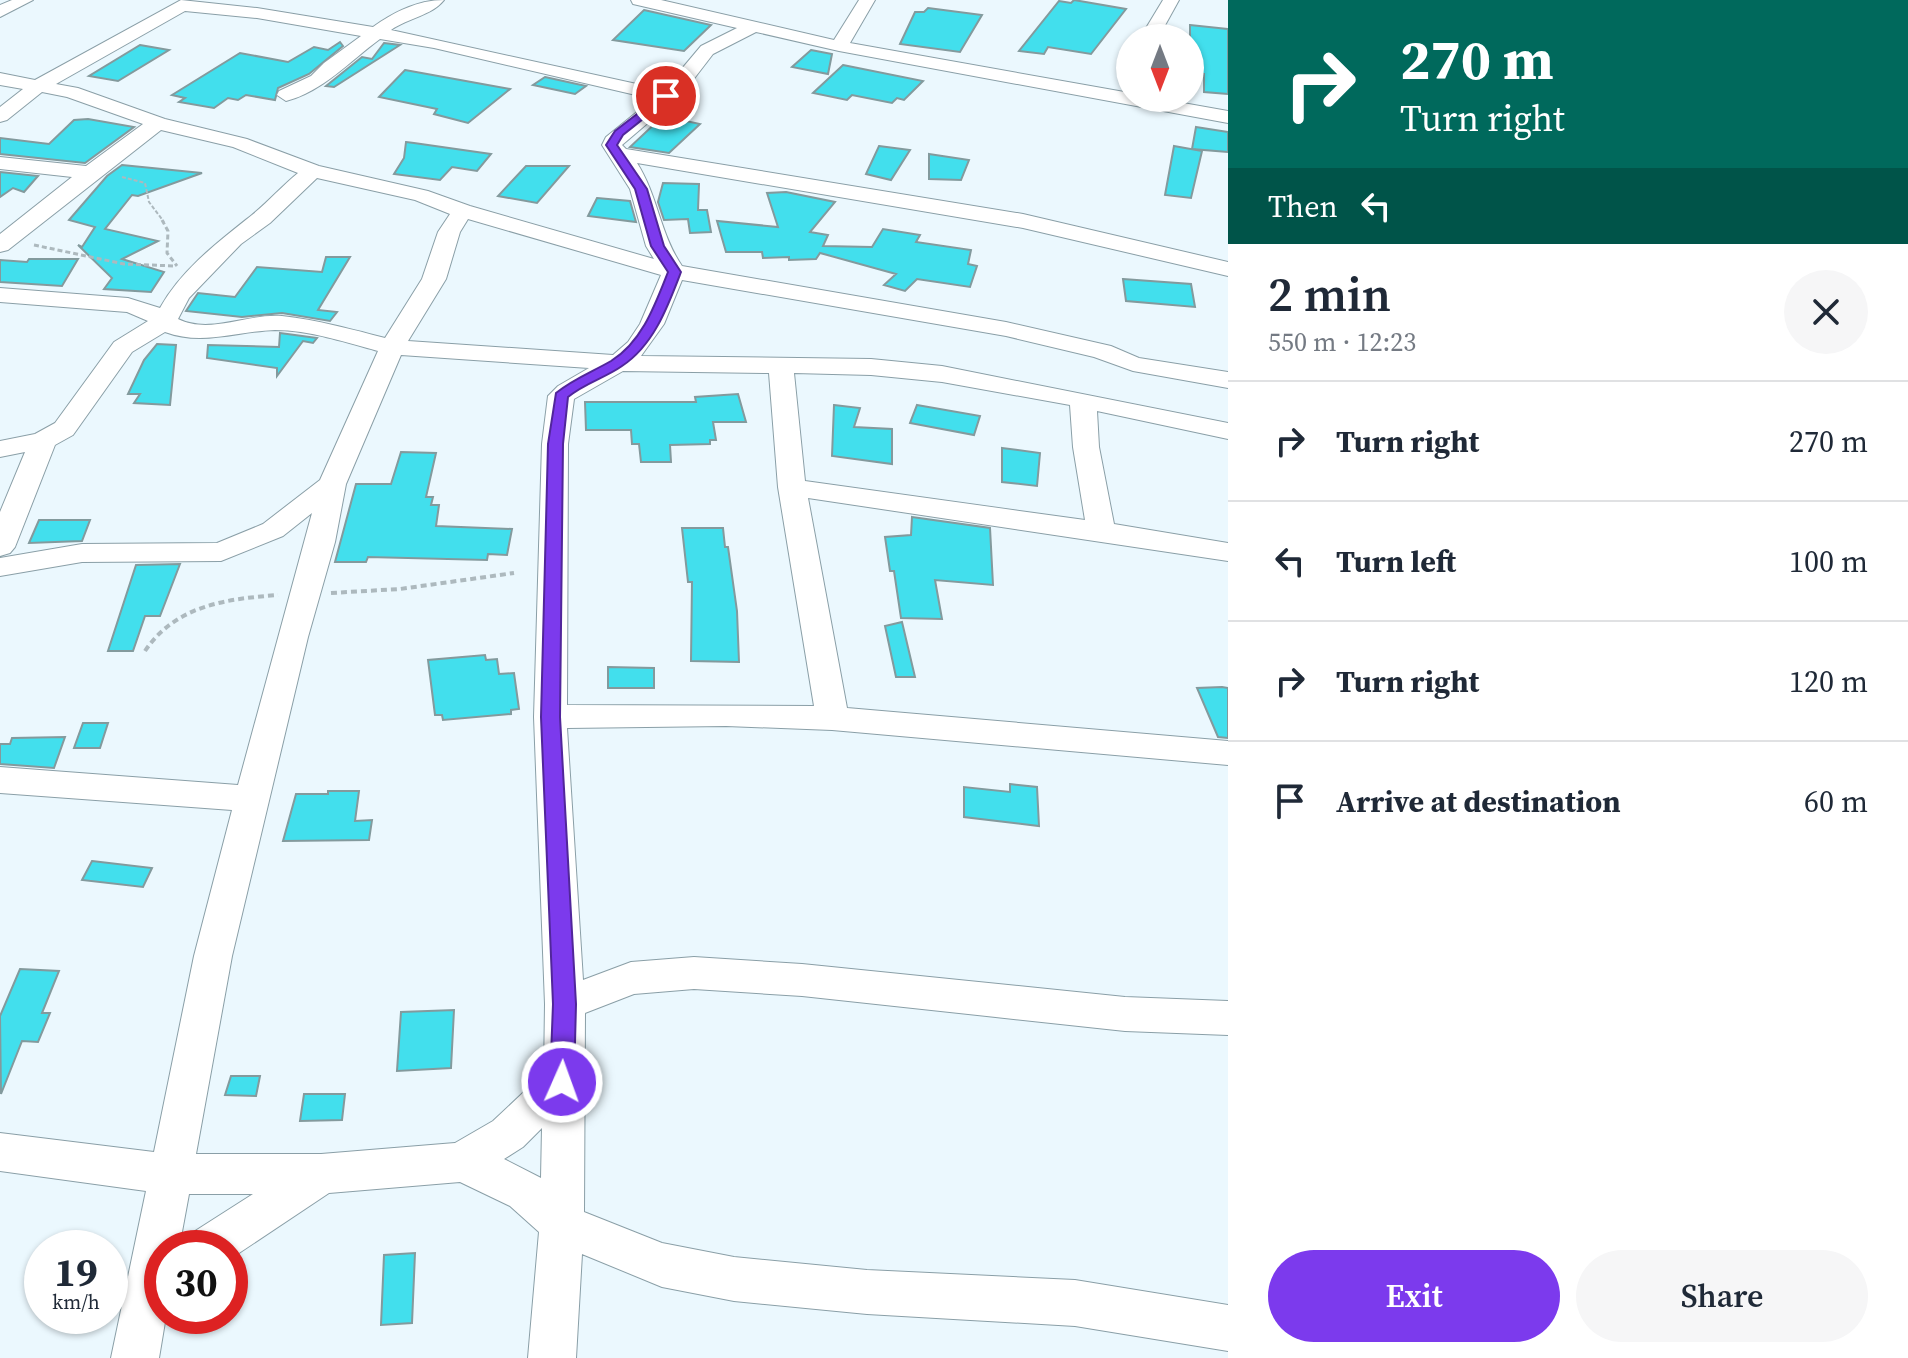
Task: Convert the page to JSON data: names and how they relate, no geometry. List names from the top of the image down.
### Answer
{
  "north": "bottom",
  "page": {
    "turn": ["270 m", "Turn right"],
    "then": "Then",
    "heading": ["2 min", "550 m · 12:23"],
    "list": [
      {
        "name": "Turn right",
        "value": "270 m"
      },
      {
        "name": "Turn left",
        "value": "100 m"
      },
      {
        "name": "Turn right",
        "value": "120 m"
      },
      {
        "name": "Arrive at destination",
        "value": "60 m"
      }
    ],
    "speed": "19 km/h",
    "limit": "30",
    "buttons": ["Exit", "Share"]
  }
}
